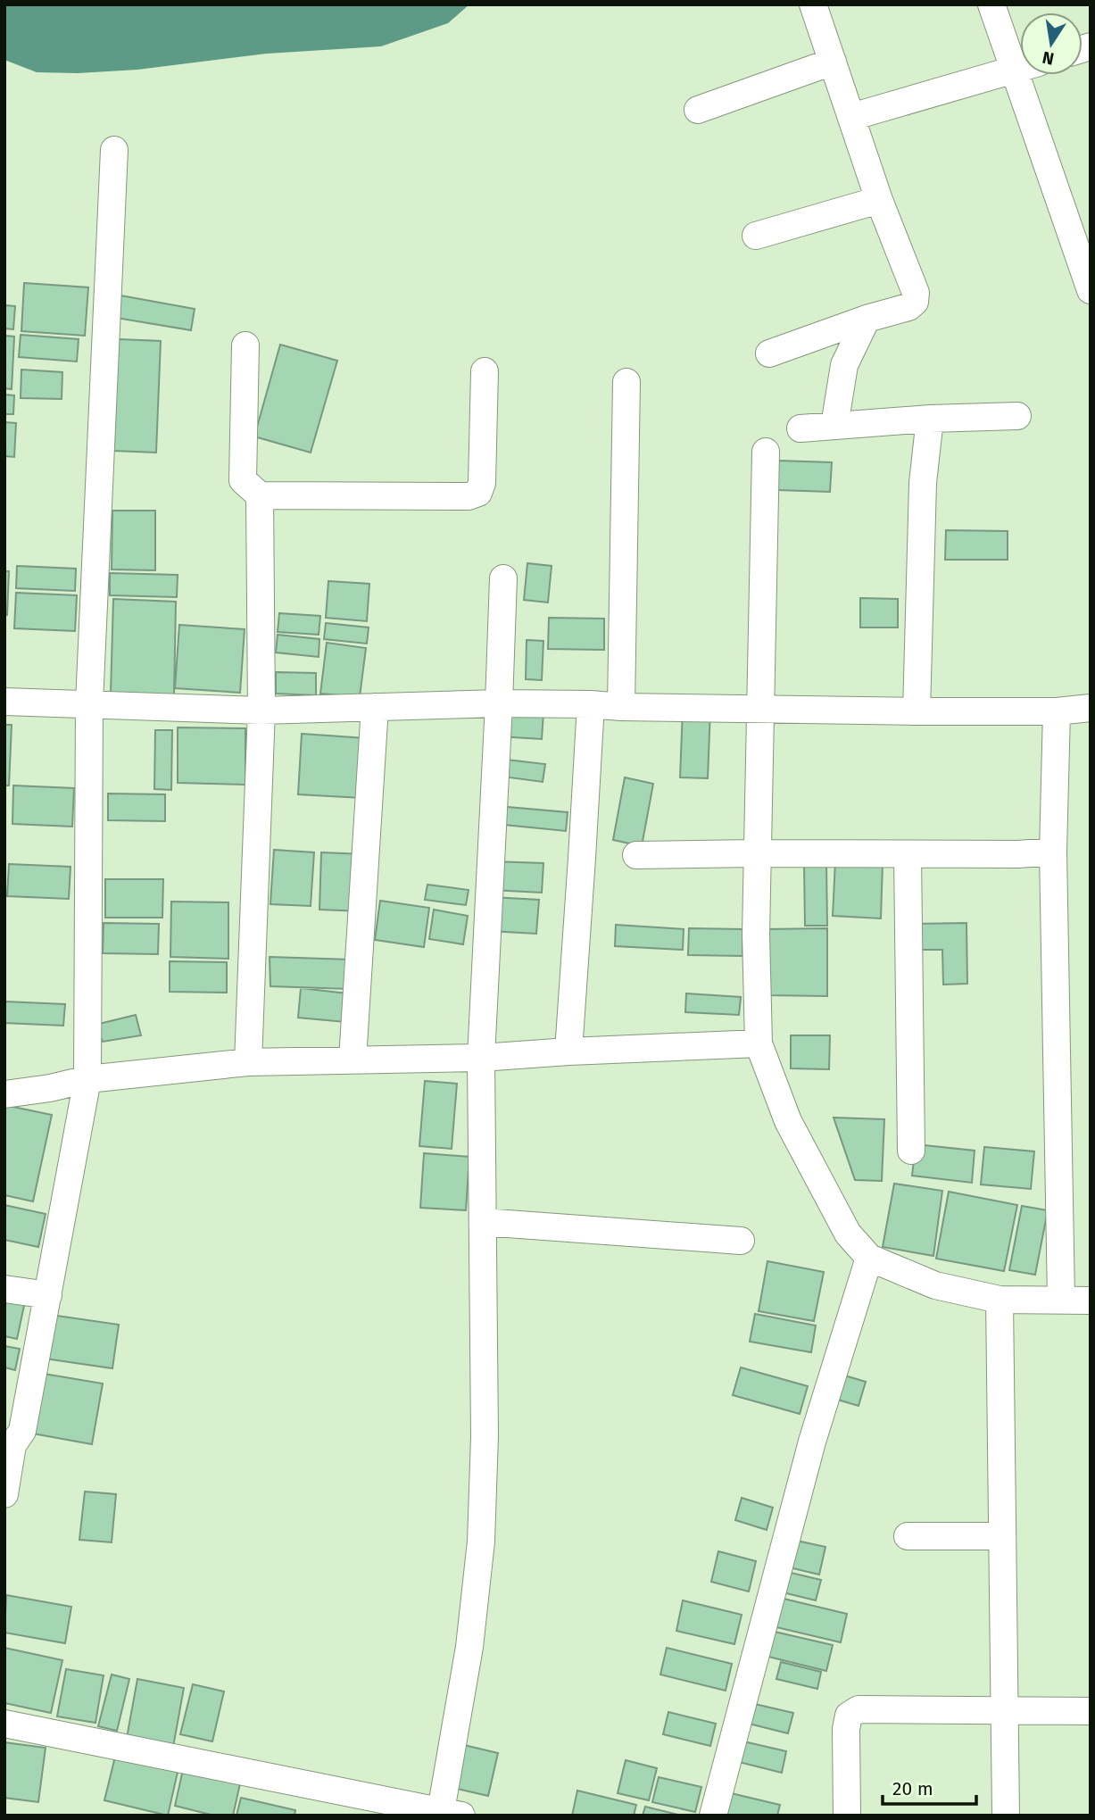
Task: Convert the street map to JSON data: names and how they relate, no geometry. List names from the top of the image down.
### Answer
{
  "scale_bar": "20 m",
  "north": "bottom"
}
